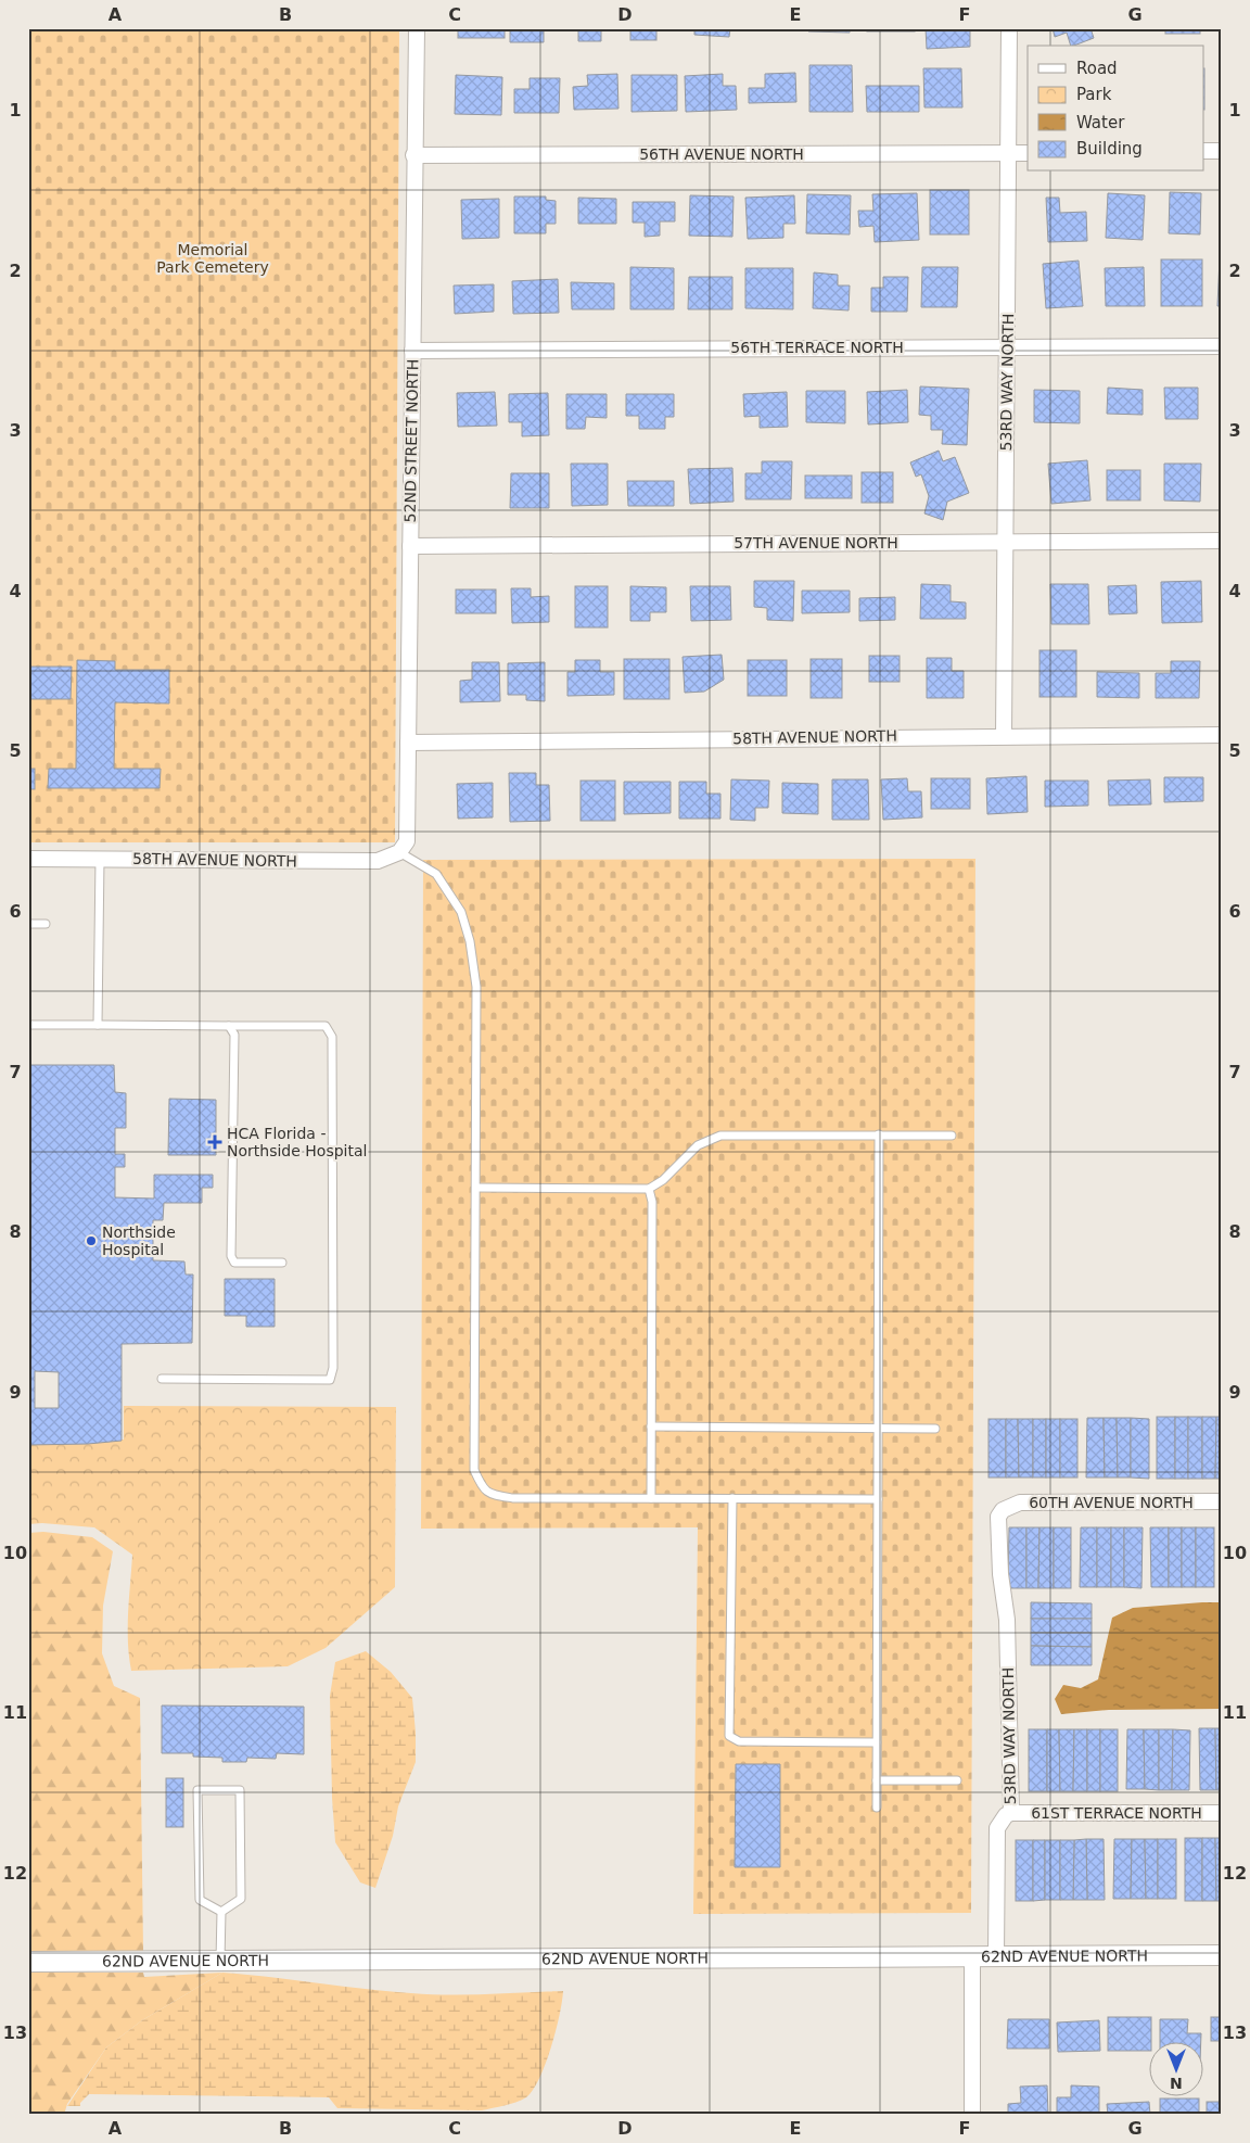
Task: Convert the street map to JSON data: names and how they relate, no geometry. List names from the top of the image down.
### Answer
{
  "streets": {
    "street": [
      "56TH AVENUE NORTH",
      "56TH TERRACE NORTH",
      "53RD WAY NORTH",
      "52ND STREET NORTH",
      "57TH AVENUE NORTH",
      "58TH AVENUE NORTH",
      "60TH AVENUE NORTH",
      "61ST TERRACE NORTH",
      "62ND AVENUE NORTH"
    ]
  },
  "crossings": [
    ["56TH AVENUE NORTH", "53RD WAY NORTH"],
    ["56TH AVENUE NORTH", "52ND STREET NORTH"],
    ["56TH TERRACE NORTH", "53RD WAY NORTH"],
    ["56TH TERRACE NORTH", "52ND STREET NORTH"],
    ["53RD WAY NORTH", "57TH AVENUE NORTH"],
    ["53RD WAY NORTH", "58TH AVENUE NORTH"],
    ["53RD WAY NORTH", "60TH AVENUE NORTH"],
    ["53RD WAY NORTH", "61ST TERRACE NORTH"],
    ["53RD WAY NORTH", "62ND AVENUE NORTH"],
    ["52ND STREET NORTH", "57TH AVENUE NORTH"],
    ["52ND STREET NORTH", "58TH AVENUE NORTH"]
  ],
  "parks": ["Memorial Park Cemetery"],
  "places": {
    "health": ["HCA Florida - Northside Hospital"],
    "other": ["Northside Hospital"]
  },
  "legend": [
    "Road",
    "Park",
    "Water",
    "Building"
  ],
  "north": "bottom",
  "grid": {
    "columns": [
      "A",
      "B",
      "C",
      "D",
      "E",
      "F",
      "G"
    ],
    "rows": [
      "1",
      "2",
      "3",
      "4",
      "5",
      "6",
      "7",
      "8",
      "9",
      "10",
      "11",
      "12",
      "13"
    ]
  }
}
